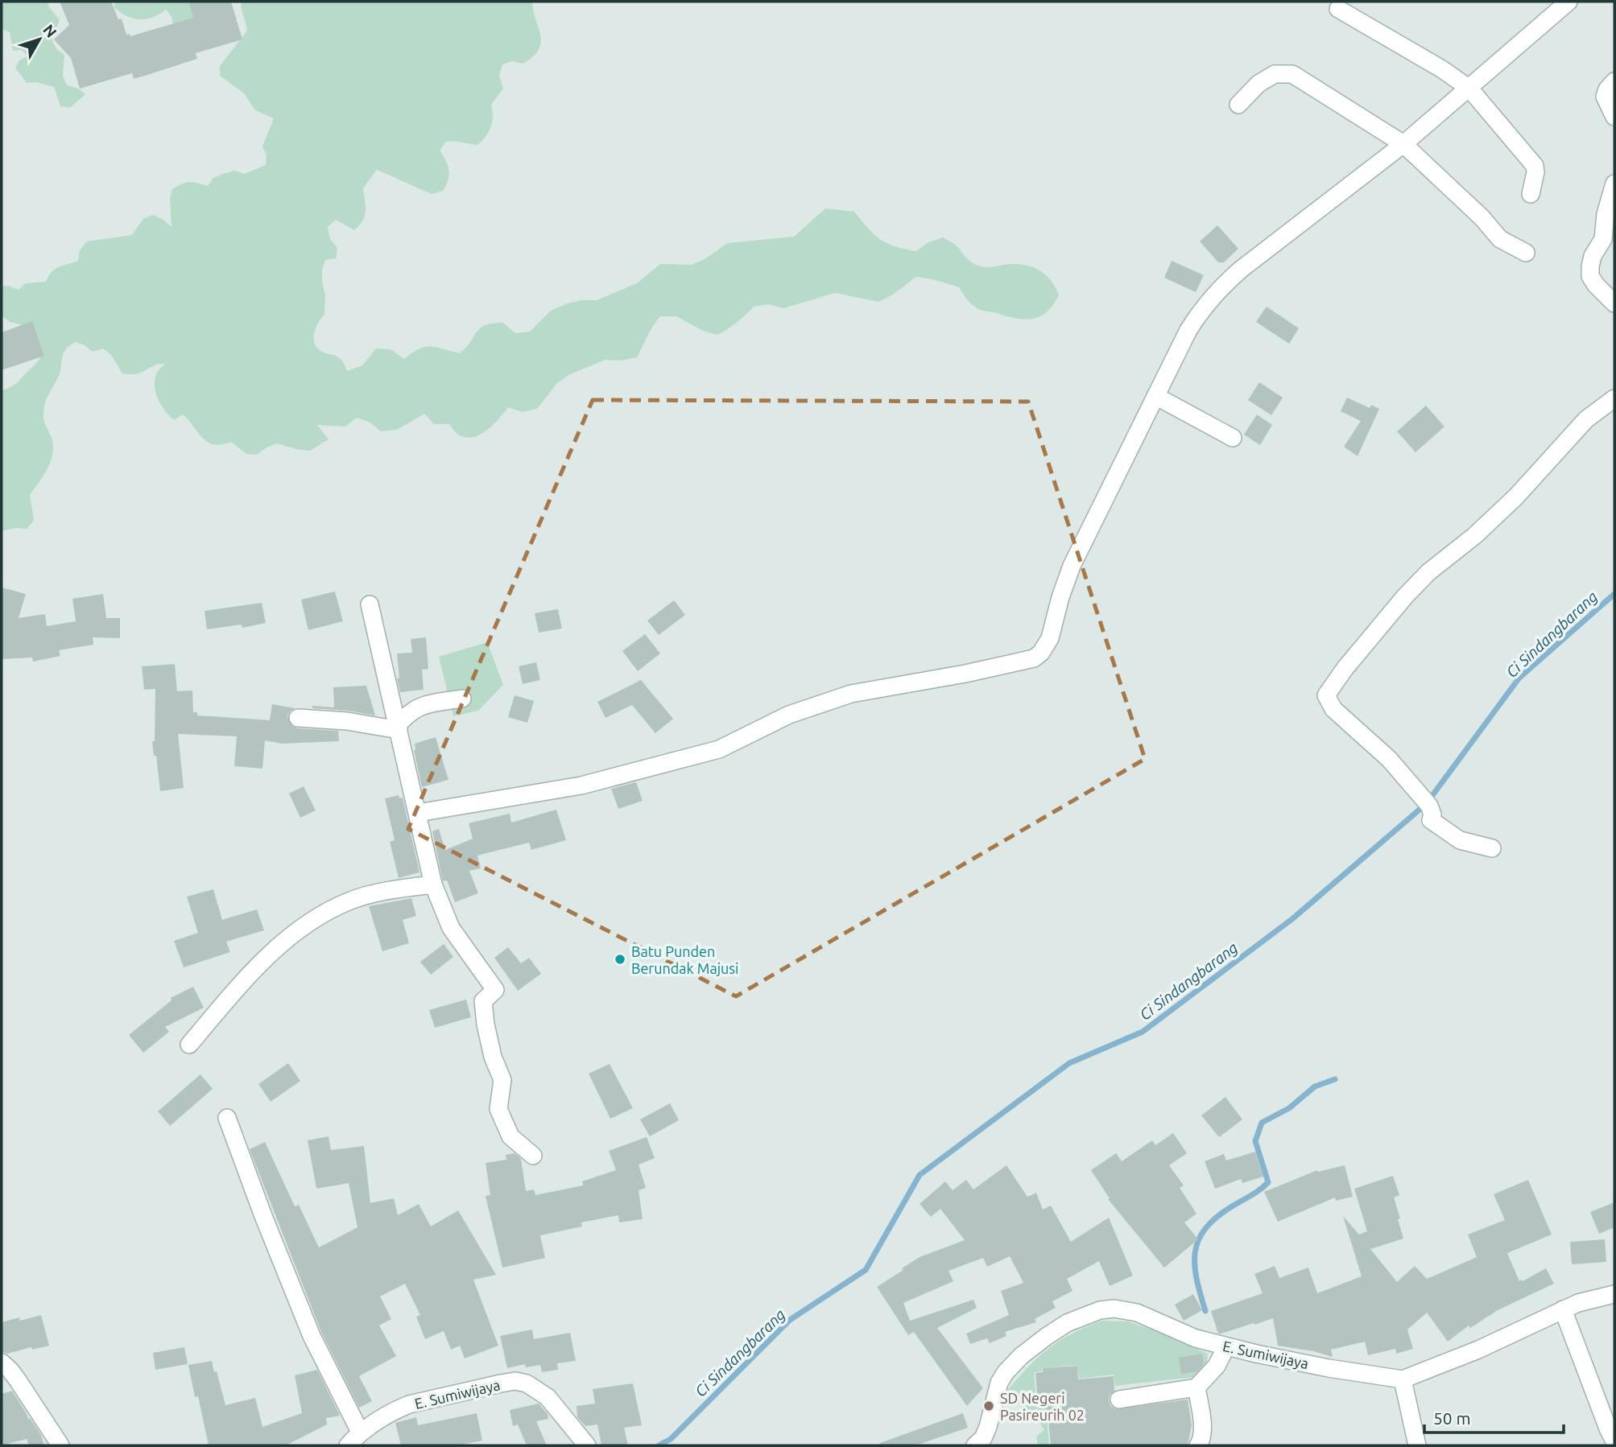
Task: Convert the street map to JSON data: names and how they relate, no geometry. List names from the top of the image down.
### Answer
{
  "streets": {
    "street": ["E. Sumiwijaya"]
  },
  "water": ["Ci Sindangbarang"],
  "places": ["Batu Punden Berundak Majusi", "SD Negeri Pasireurih 02"],
  "scale_bar": "50 m",
  "north": "top right"
}
